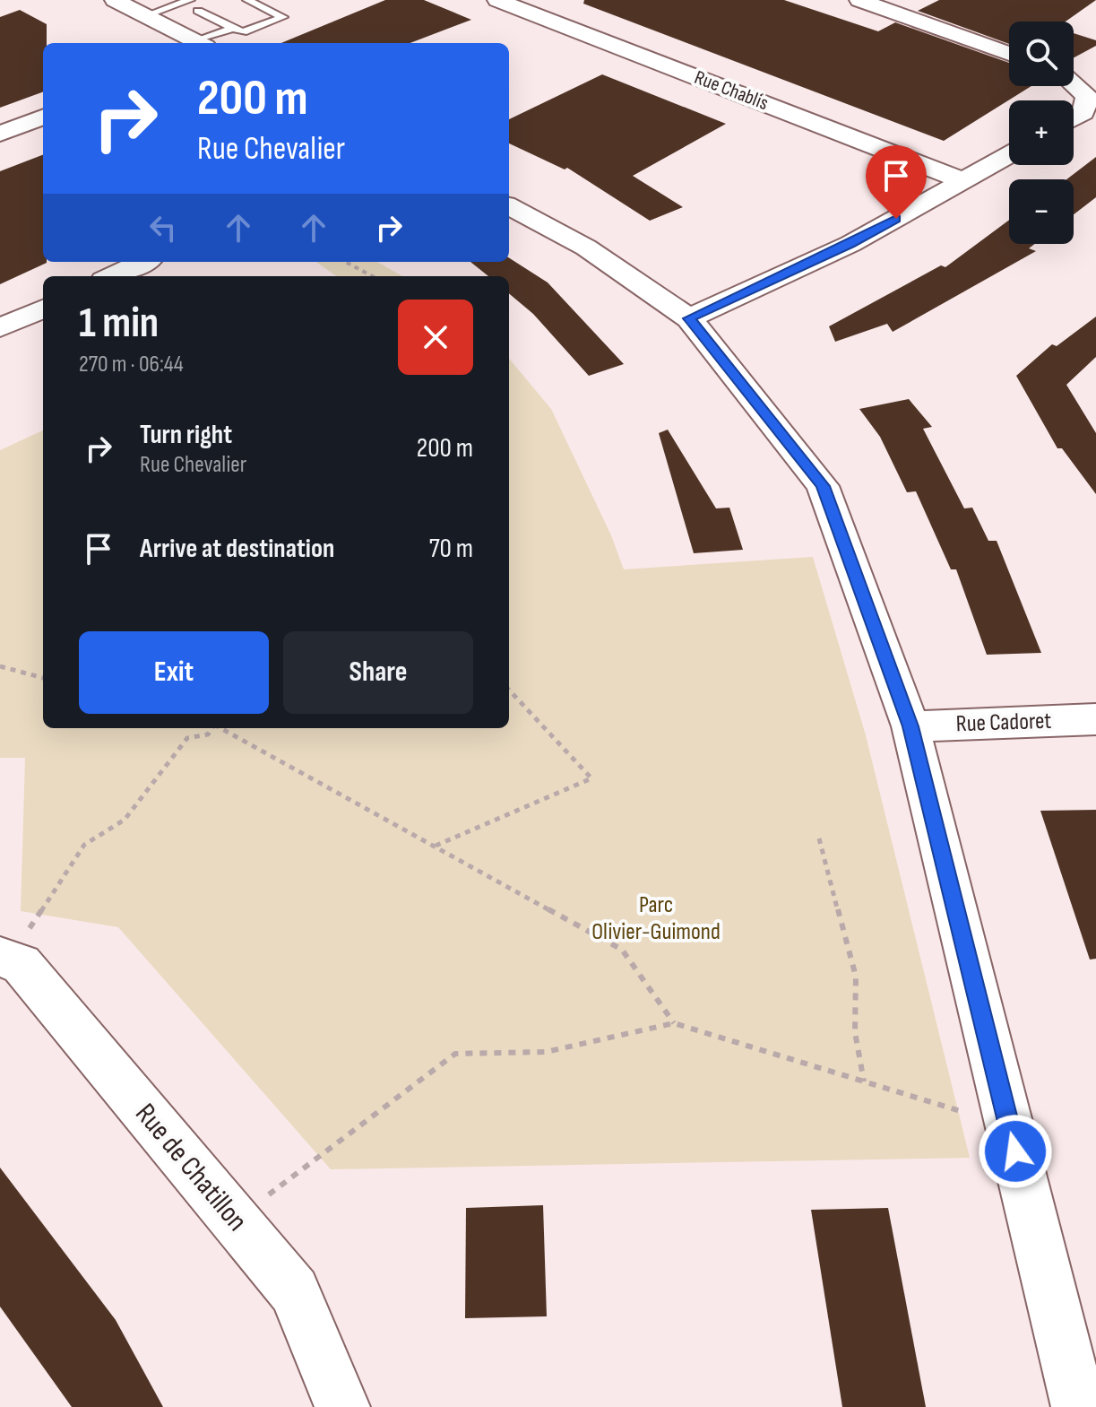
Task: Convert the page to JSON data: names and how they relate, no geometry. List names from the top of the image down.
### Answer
{
  "streets": {
    "street": ["Rue Chablis", "Rue Cadoret", "Rue de Chatillon"]
  },
  "parks": ["Parc Olivier-Guimond"],
  "page": {
    "map_buttons": ["+", "−"],
    "turn": ["200 m", "Rue Chevalier"],
    "heading": ["1 min", "270 m · 06:44"],
    "list": [
      {
        "name": "Turn right",
        "note": "Rue Chevalier",
        "value": "200 m"
      },
      {
        "name": "Arrive at destination",
        "value": "70 m"
      }
    ],
    "buttons": ["Exit", "Share"]
  }
}
